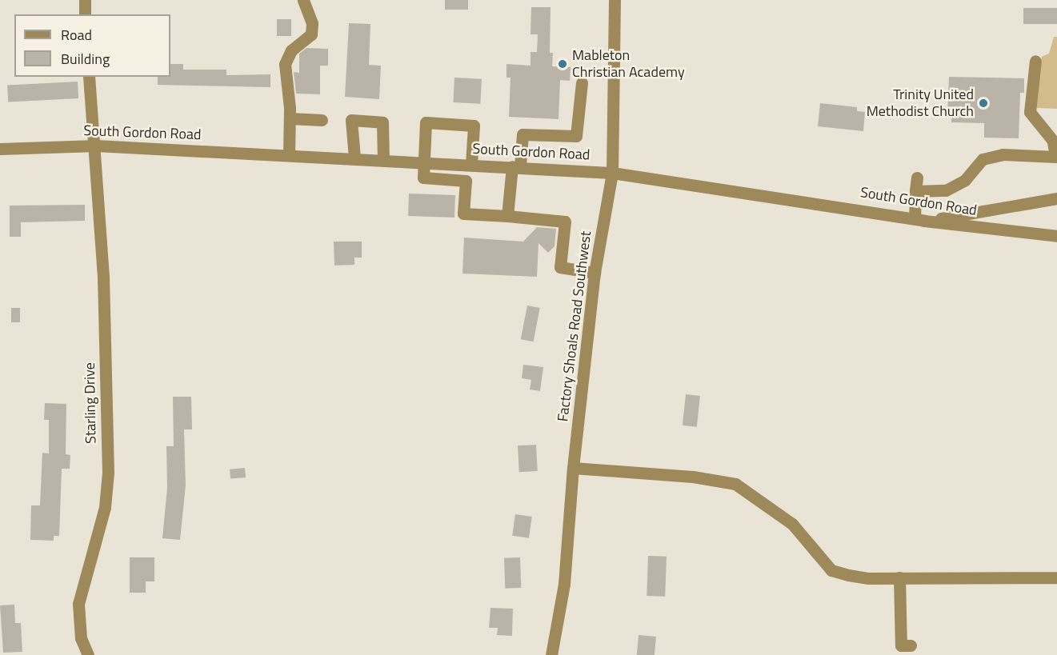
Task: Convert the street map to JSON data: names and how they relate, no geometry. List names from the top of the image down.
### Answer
{
  "streets": {
    "street": ["South Gordon Road", "Factory Shoals Road Southwest", "Starling Drive"]
  },
  "crossings": [
    ["South Gordon Road", "Factory Shoals Road Southwest"],
    ["South Gordon Road", "Starling Drive"]
  ],
  "places": ["Mableton Christian Academy", "Trinity United Methodist Church"],
  "legend": ["Road", "Building"]
}
